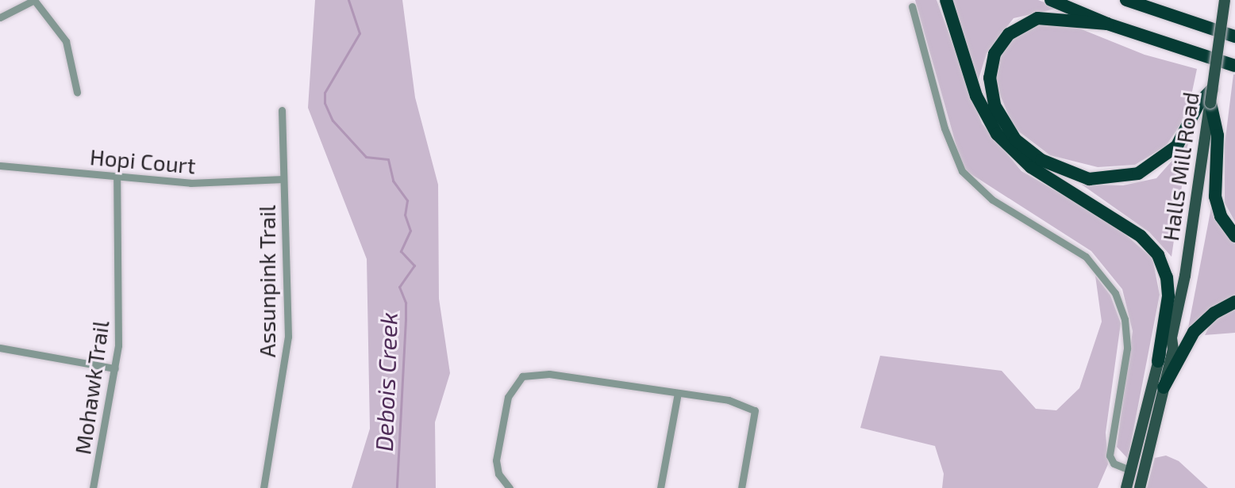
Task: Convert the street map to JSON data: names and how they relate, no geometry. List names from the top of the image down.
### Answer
{
  "streets": {
    "main road": ["Halls Mill Road"],
    "street": ["Hopi Court", "Assunpink Trail", "Mohawk Trail"]
  },
  "crossings": [
    ["Hopi Court", "Assunpink Trail"],
    ["Hopi Court", "Mohawk Trail"]
  ],
  "water": ["Debois Creek"]
}
